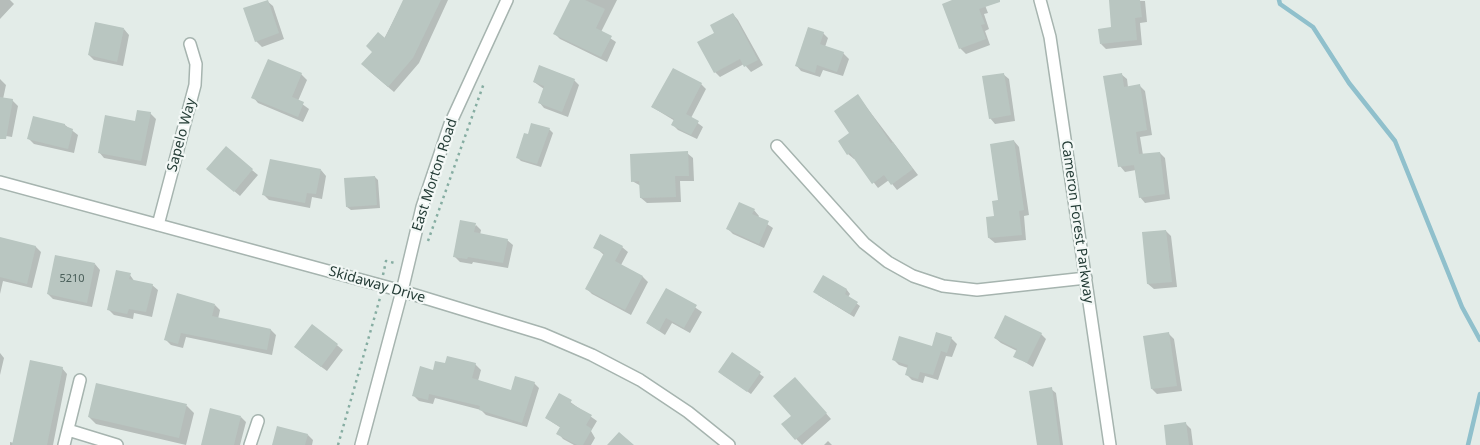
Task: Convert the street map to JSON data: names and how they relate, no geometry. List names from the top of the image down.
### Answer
{
  "streets": {
    "street": [
      "Sapelo Way",
      "East Morton Road",
      "Cameron Forest Parkway",
      "Skidaway Drive"
    ]
  },
  "crossings": [
    ["Sapelo Way", "Skidaway Drive"],
    ["East Morton Road", "Skidaway Drive"]
  ],
  "house_numbers": ["5210"]
}
